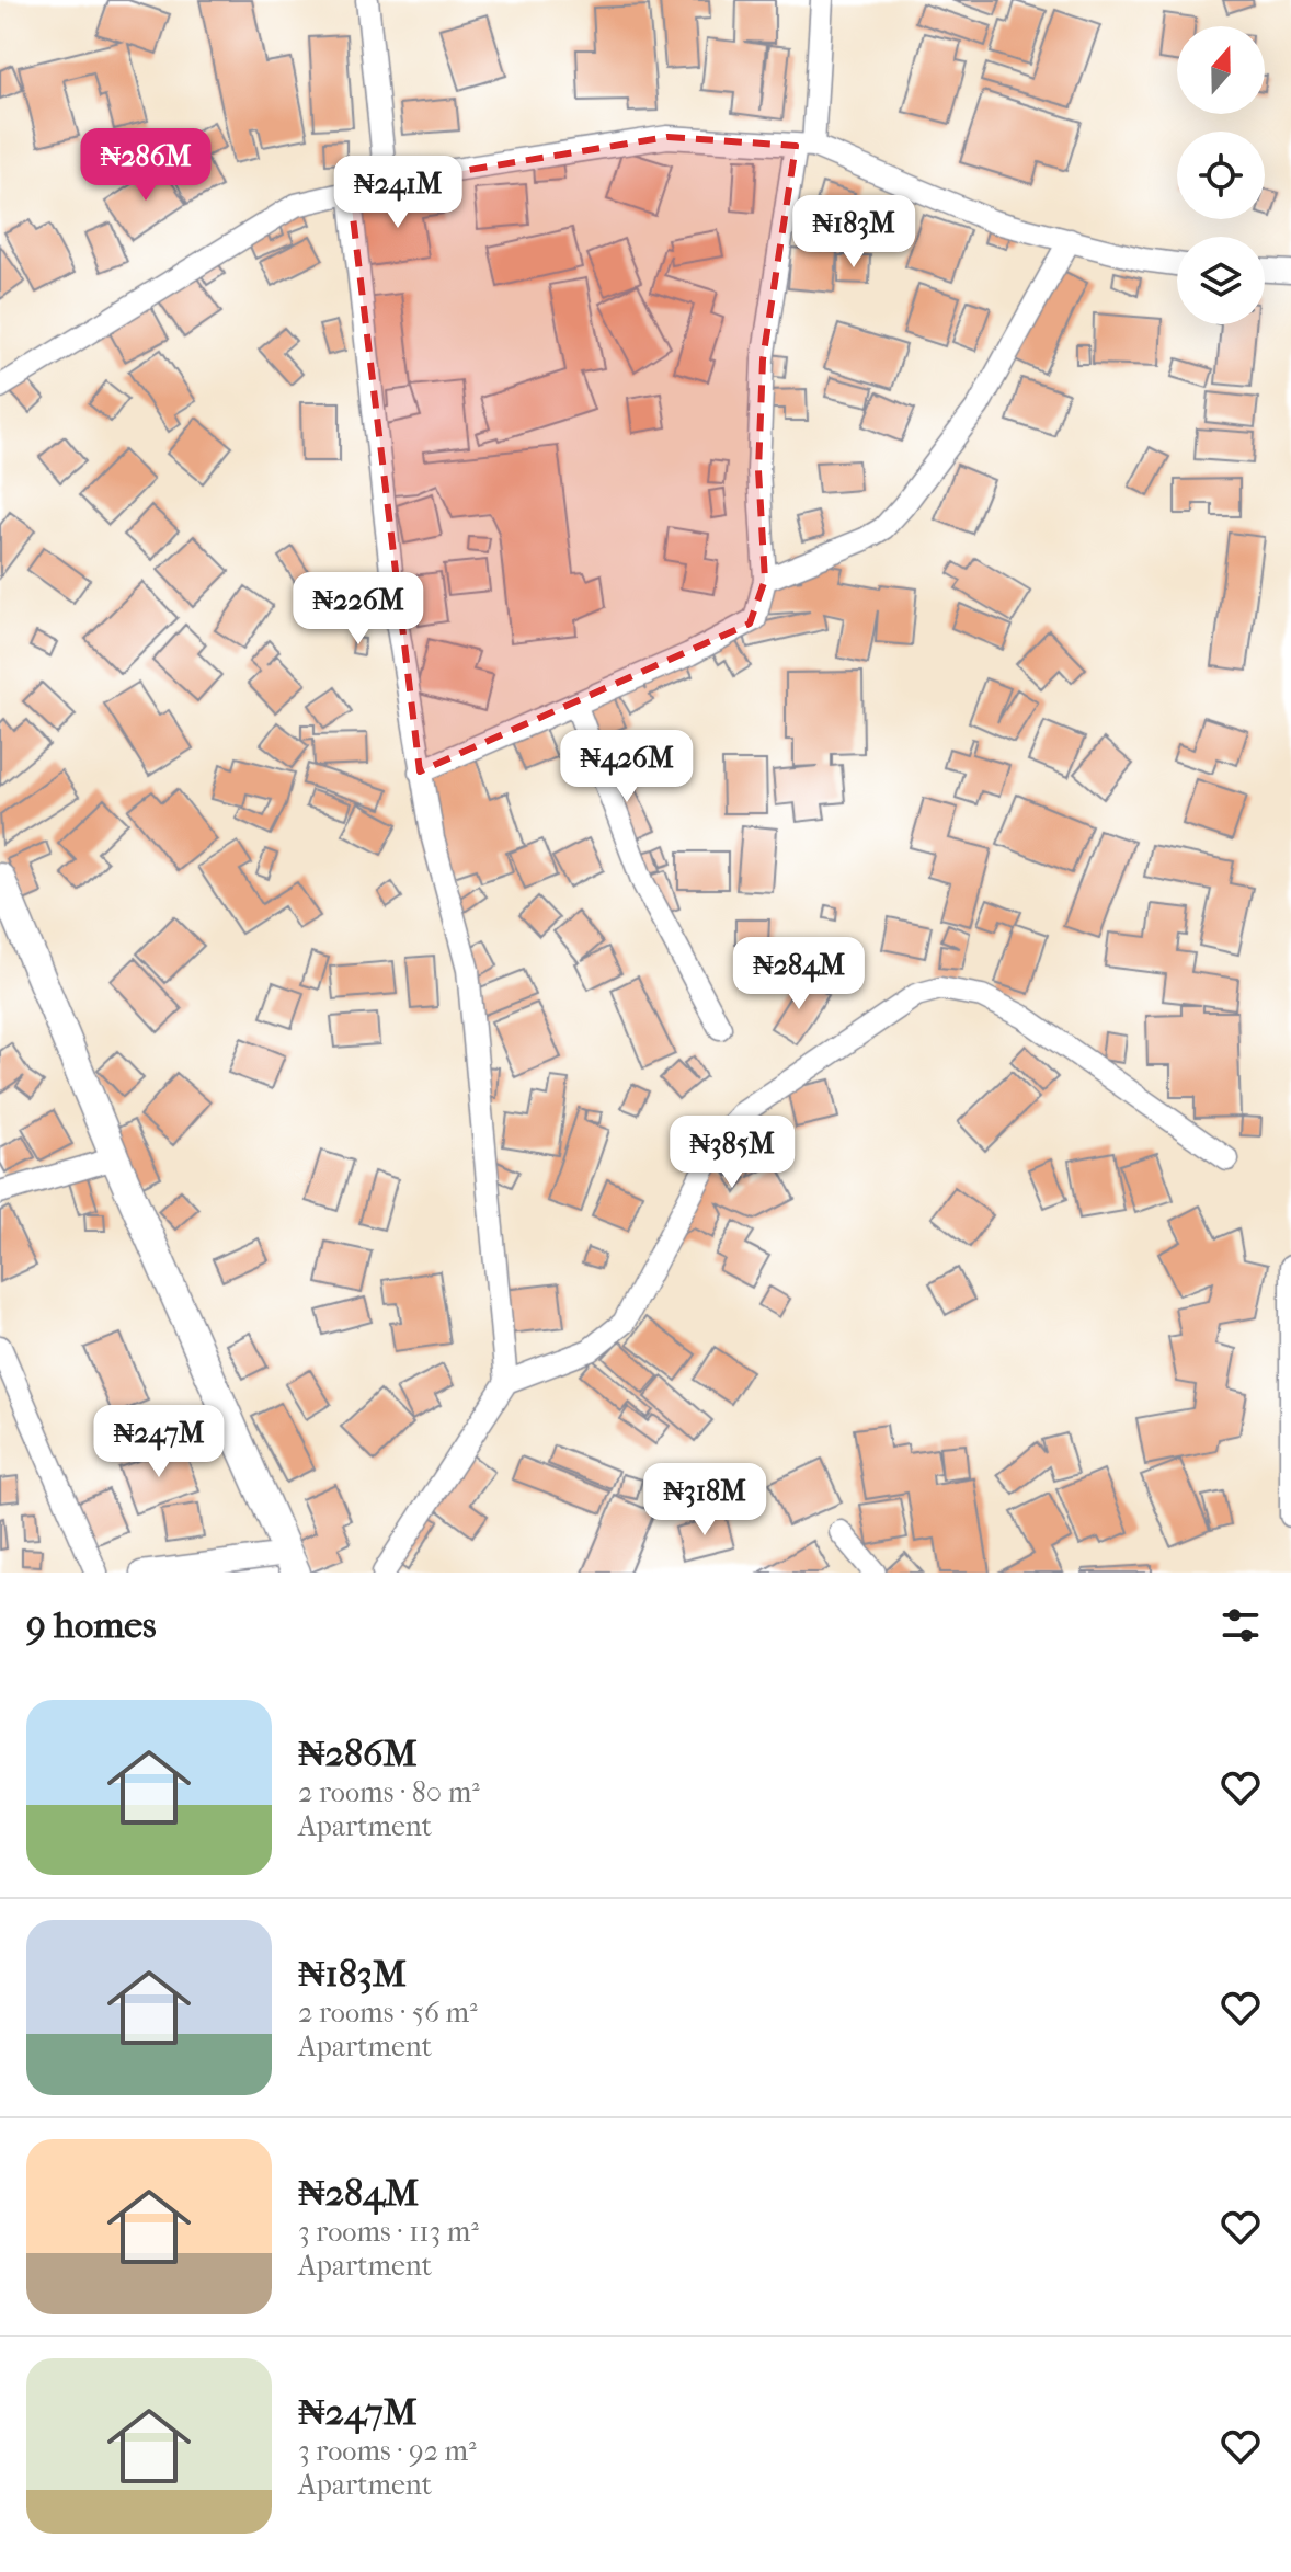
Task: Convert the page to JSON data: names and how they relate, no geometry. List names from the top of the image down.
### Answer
{
  "north": "top",
  "page": {
    "price": [
      "₦286M",
      "₦241M",
      "₦183M",
      "₦226M",
      "₦426M",
      "₦284M",
      "₦385M",
      "₦247M",
      "₦318M"
    ],
    "heading": "9 homes",
    "list": [
      {
        "name": "₦286M",
        "note": "2 rooms · 80 m² · Apartment"
      },
      {
        "name": "₦183M",
        "note": "2 rooms · 56 m² · Apartment"
      },
      {
        "name": "₦284M",
        "note": "3 rooms · 113 m² · Apartment"
      },
      {
        "name": "₦247M",
        "note": "3 rooms · 92 m² · Apartment"
      }
    ]
  }
}
